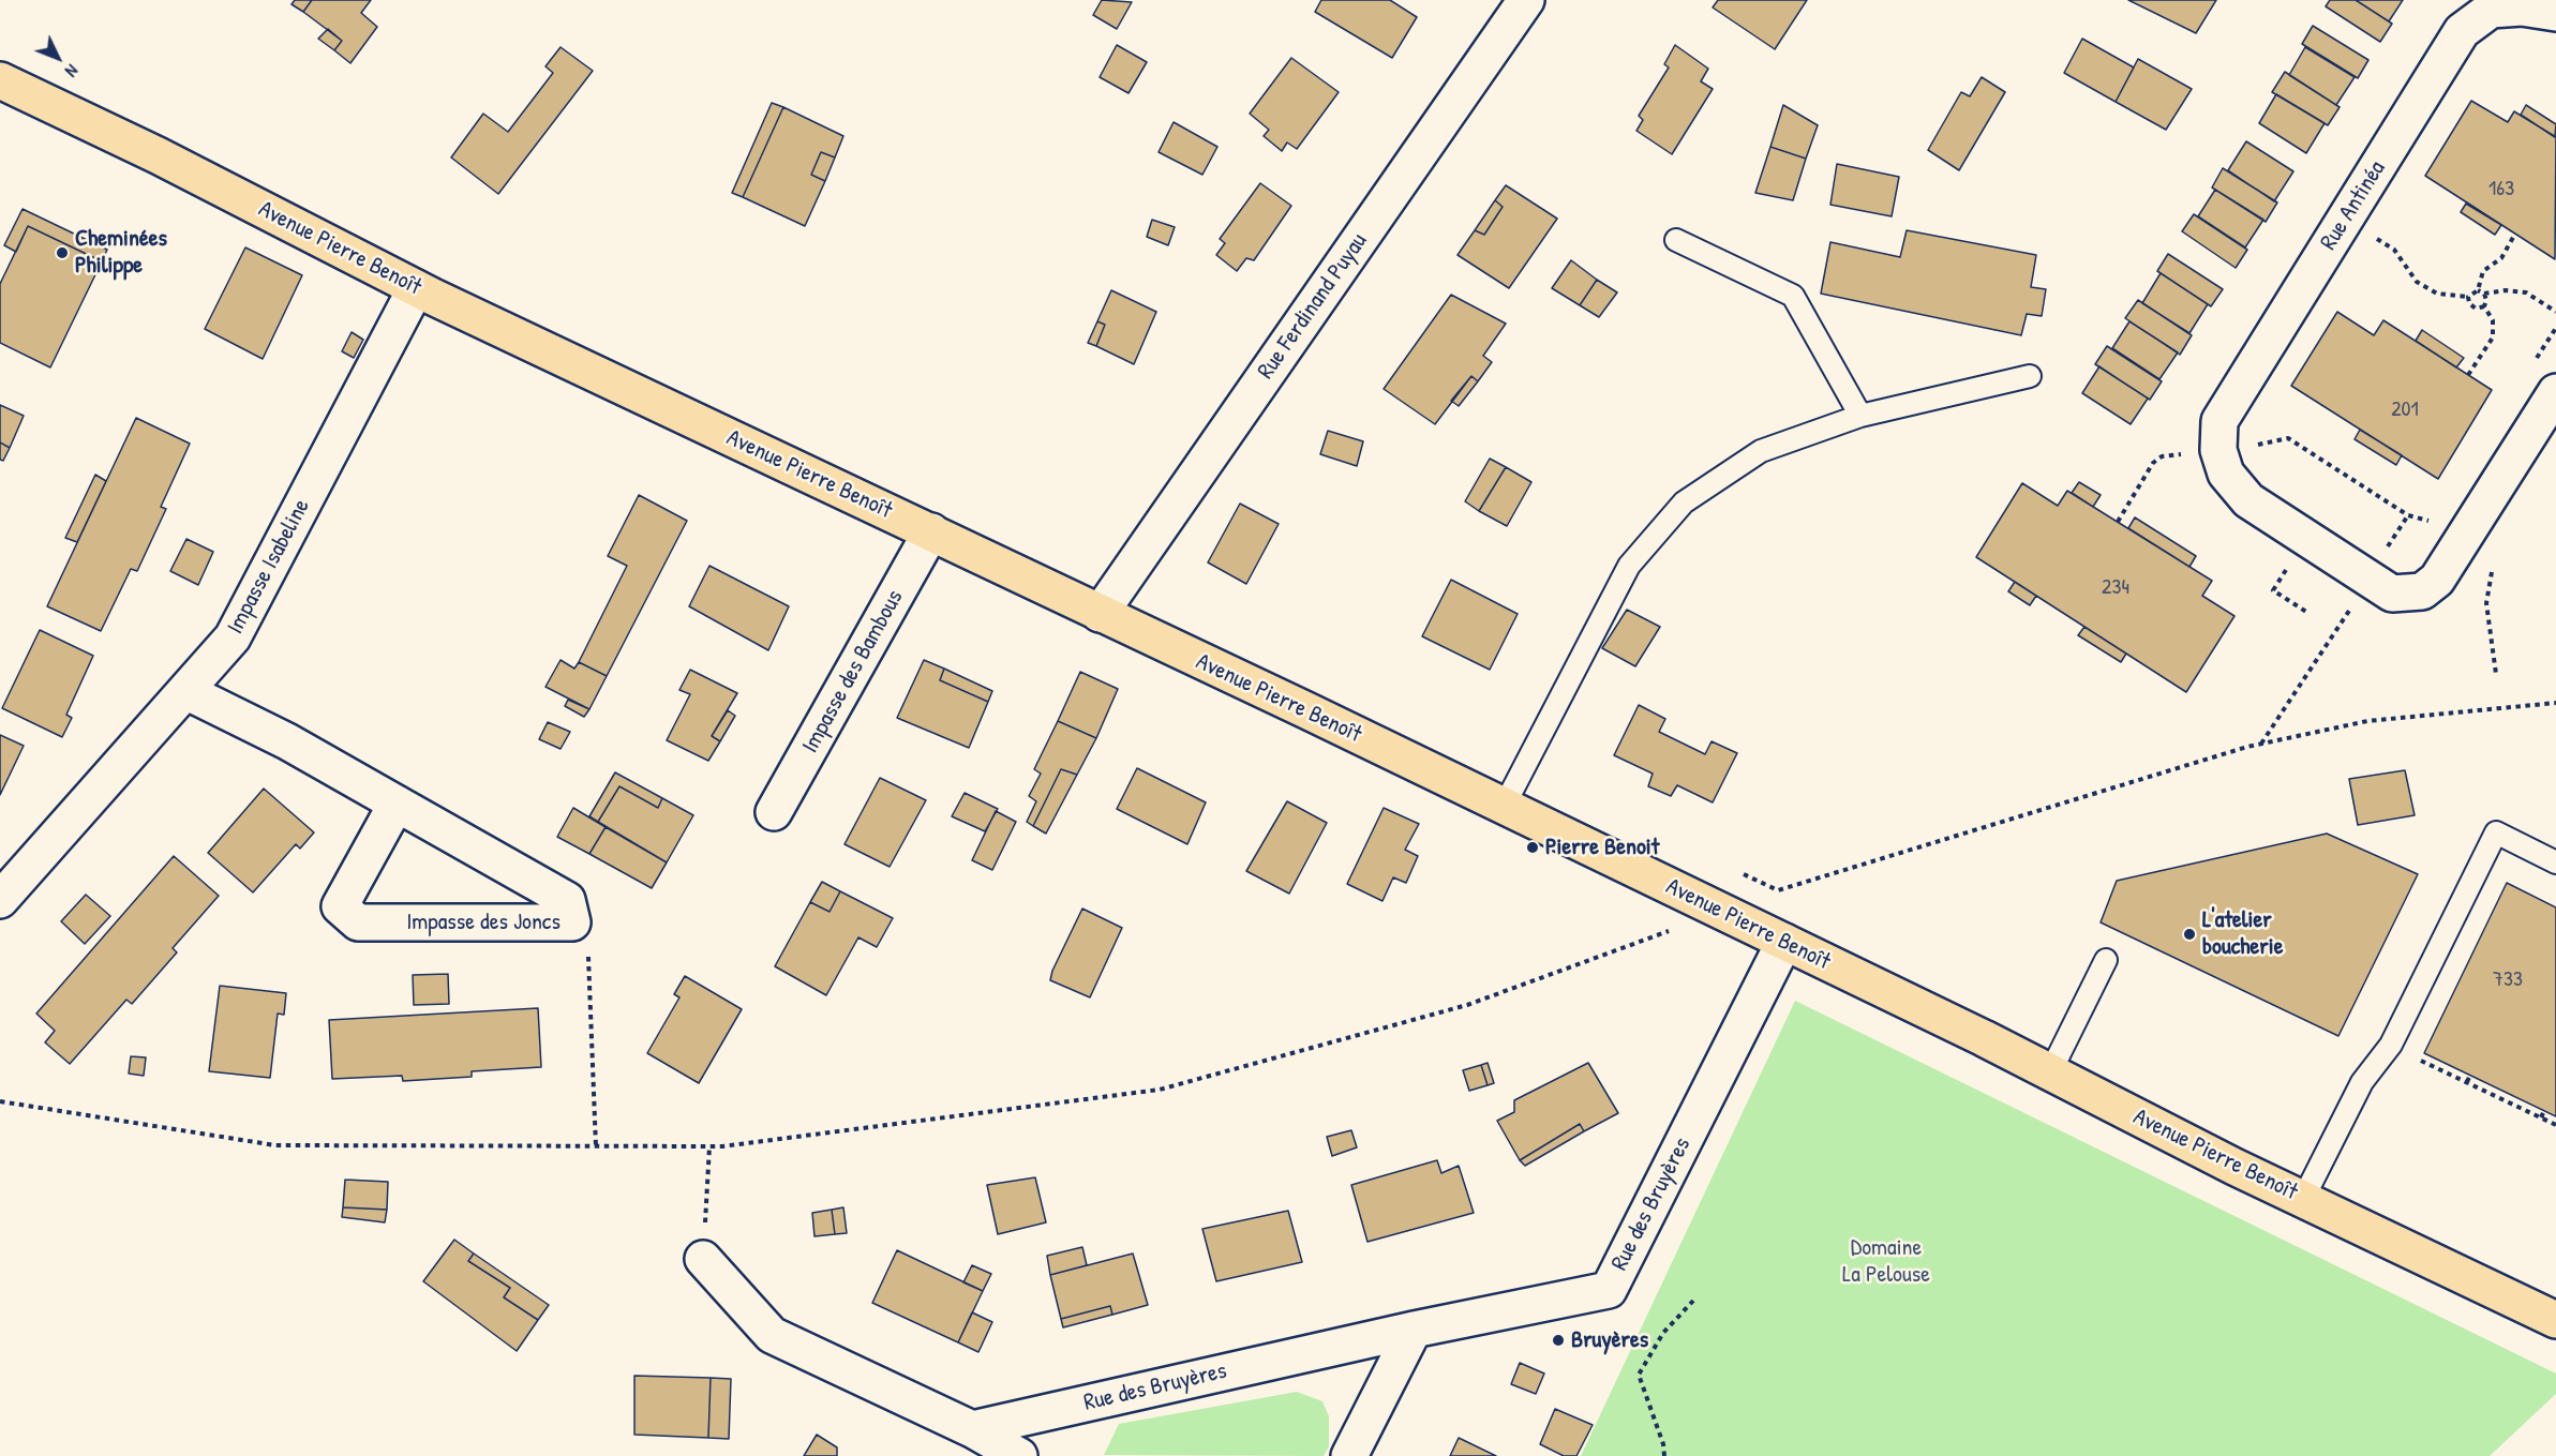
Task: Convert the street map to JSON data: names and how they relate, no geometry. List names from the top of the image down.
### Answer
{
  "streets": {
    "main road": ["Avenue Pierre Benoît"],
    "street": [
      "Rue Antinéa",
      "Rue Ferdinand Puyau",
      "Impasse Isabeline",
      "Impasse des Bambous",
      "Impasse des Joncs",
      "Rue des Bruyères"
    ]
  },
  "crossings": [
    ["Avenue Pierre Benoît", "Rue Ferdinand Puyau"],
    ["Avenue Pierre Benoît", "Impasse Isabeline"],
    ["Avenue Pierre Benoît", "Impasse des Bambous"],
    ["Avenue Pierre Benoît", "Rue des Bruyères"],
    ["Impasse Isabeline", "Impasse des Joncs"]
  ],
  "parks": ["Domaine La Pelouse"],
  "places": [
    "Cheminées Philippe",
    "Pierre Benoit",
    "L'atelier boucherie",
    "Bruyères"
  ],
  "house_numbers": [
    "163",
    "201",
    "234",
    "733"
  ],
  "north": "bottom right"
}
